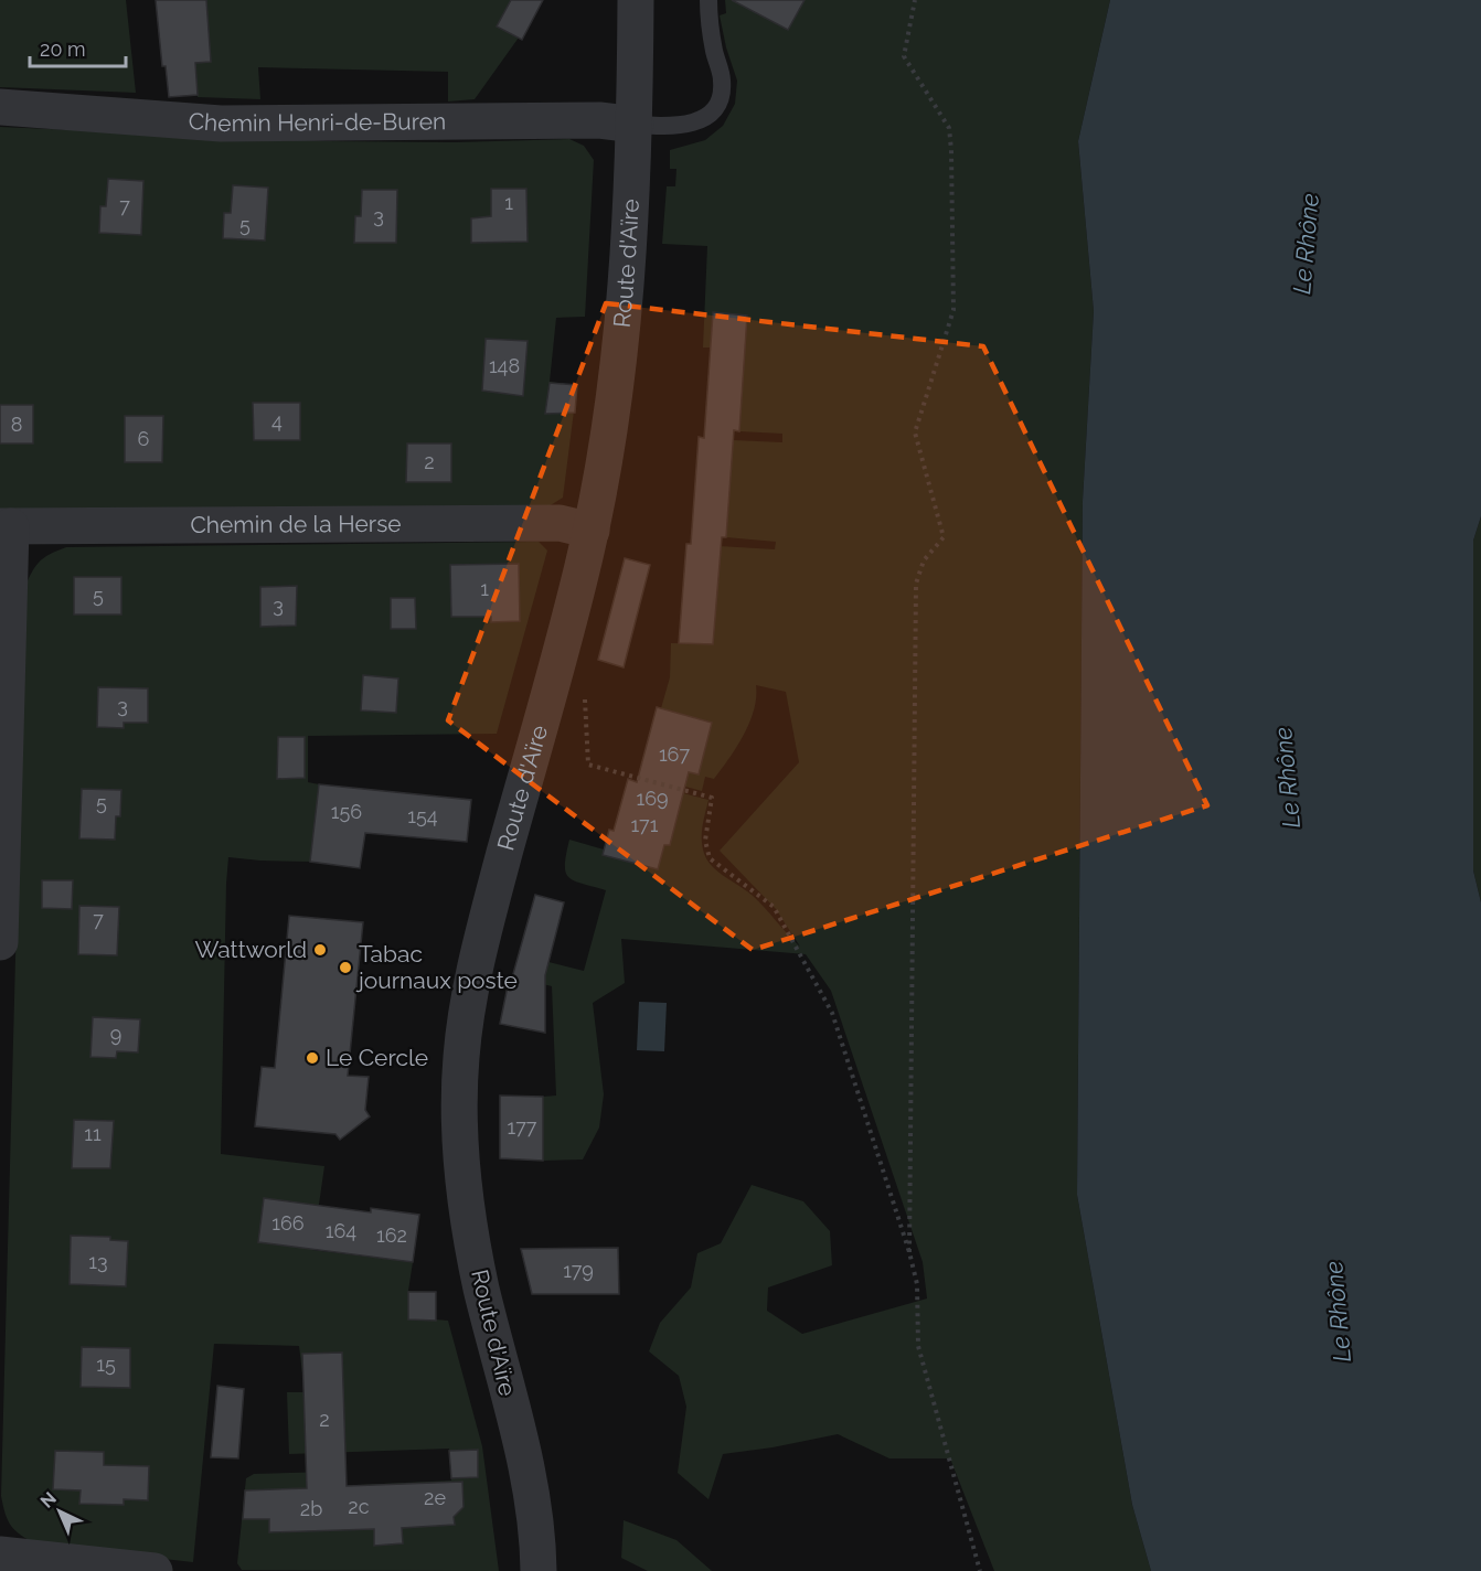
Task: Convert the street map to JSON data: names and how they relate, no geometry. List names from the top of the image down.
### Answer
{
  "streets": {
    "street": ["Chemin Henri-de-Buren", "Route d'Aïre", "Chemin de la Herse"]
  },
  "crossings": [
    ["Chemin Henri-de-Buren", "Route d'Aïre"],
    ["Route d'Aïre", "Chemin de la Herse"]
  ],
  "water": ["Le Rhône"],
  "places": ["Wattworld", "Tabac journaux poste", "Le Cercle"],
  "house_numbers": [
    "1",
    "7",
    "3",
    "5",
    "148",
    "4",
    "8",
    "6",
    "2",
    "1",
    "5",
    "3",
    "3",
    "167",
    "169",
    "5",
    "156",
    "154",
    "171",
    "7",
    "9",
    "177",
    "11",
    "166",
    "164",
    "162",
    "13",
    "179",
    "15",
    "2",
    "2e",
    "2c",
    "2b"
  ],
  "scale_bar": "20 m",
  "north": "top left"
}
